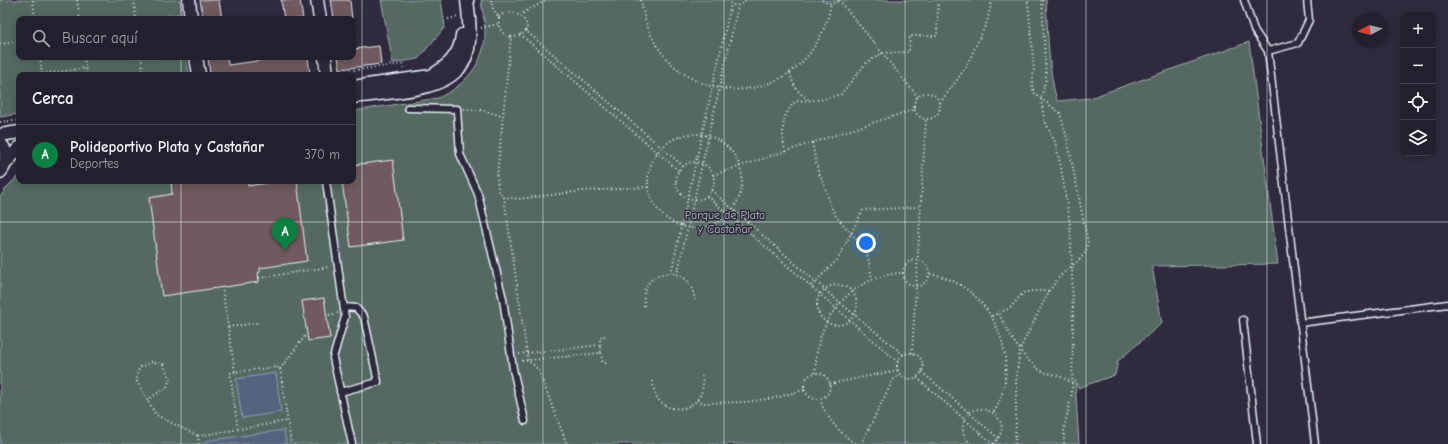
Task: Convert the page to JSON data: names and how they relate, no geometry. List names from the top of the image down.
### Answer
{
  "parks": ["Parque de Plata y Castañar"],
  "north": "left",
  "page": {
    "map_buttons": ["+", "−"],
    "search": "Buscar aquí",
    "heading": "Cerca",
    "list": [
      {
        "mark": "A",
        "name": "Polideportivo Plata y Castañar",
        "note": "Deportes",
        "value": "370 m"
      }
    ],
    "pins": "A"
  }
}
